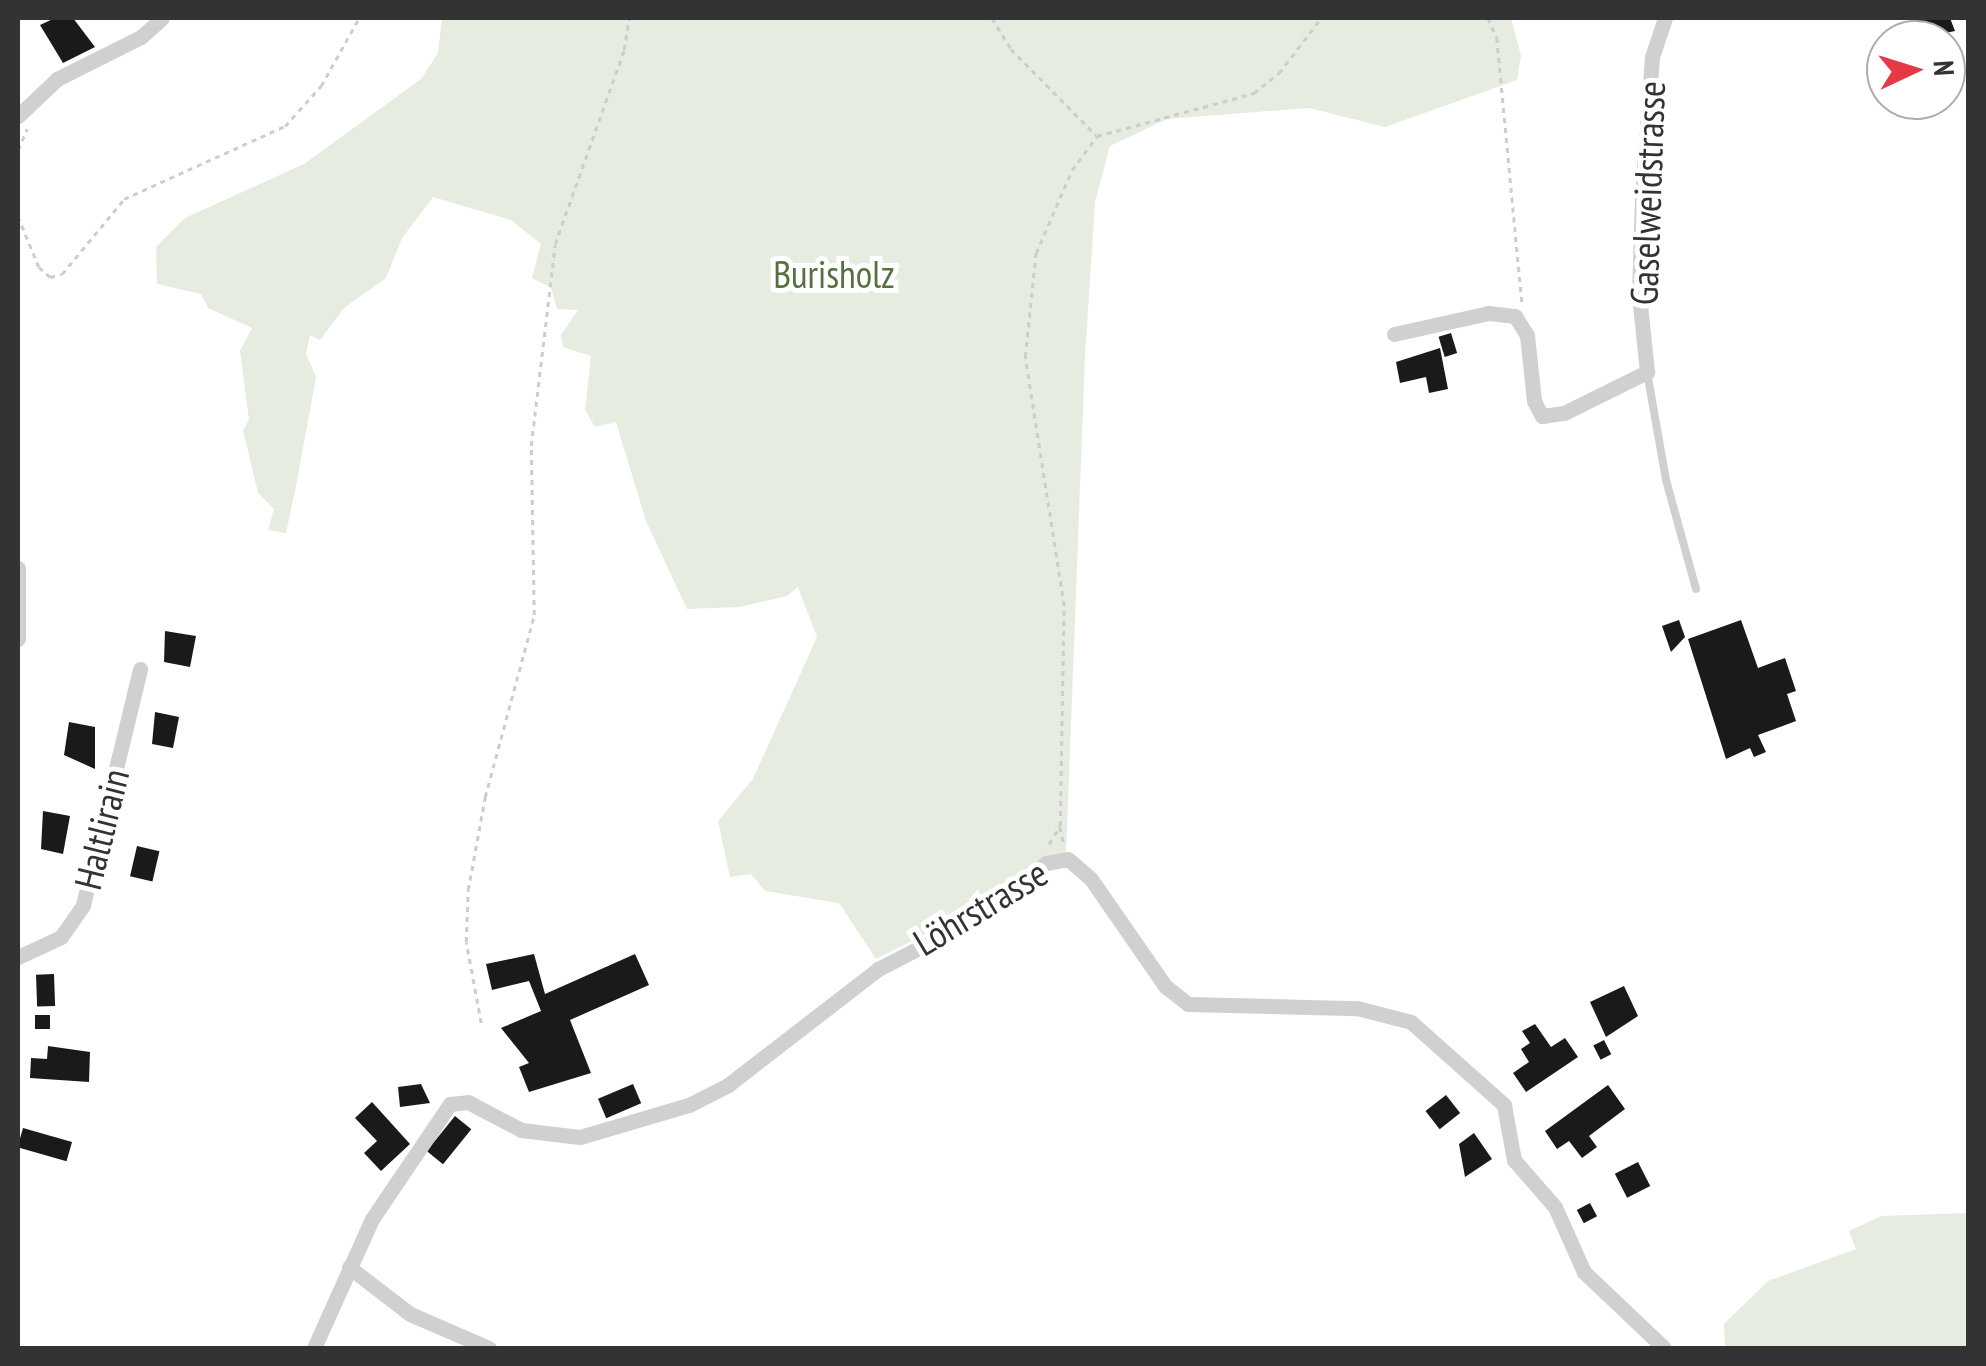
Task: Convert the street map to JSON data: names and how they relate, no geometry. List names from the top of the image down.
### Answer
{
  "streets": {
    "street": ["Gaselweidstrasse", "Haltlirain", "Löhrstrasse"]
  },
  "parks": ["Burisholz"],
  "north": "right"
}
